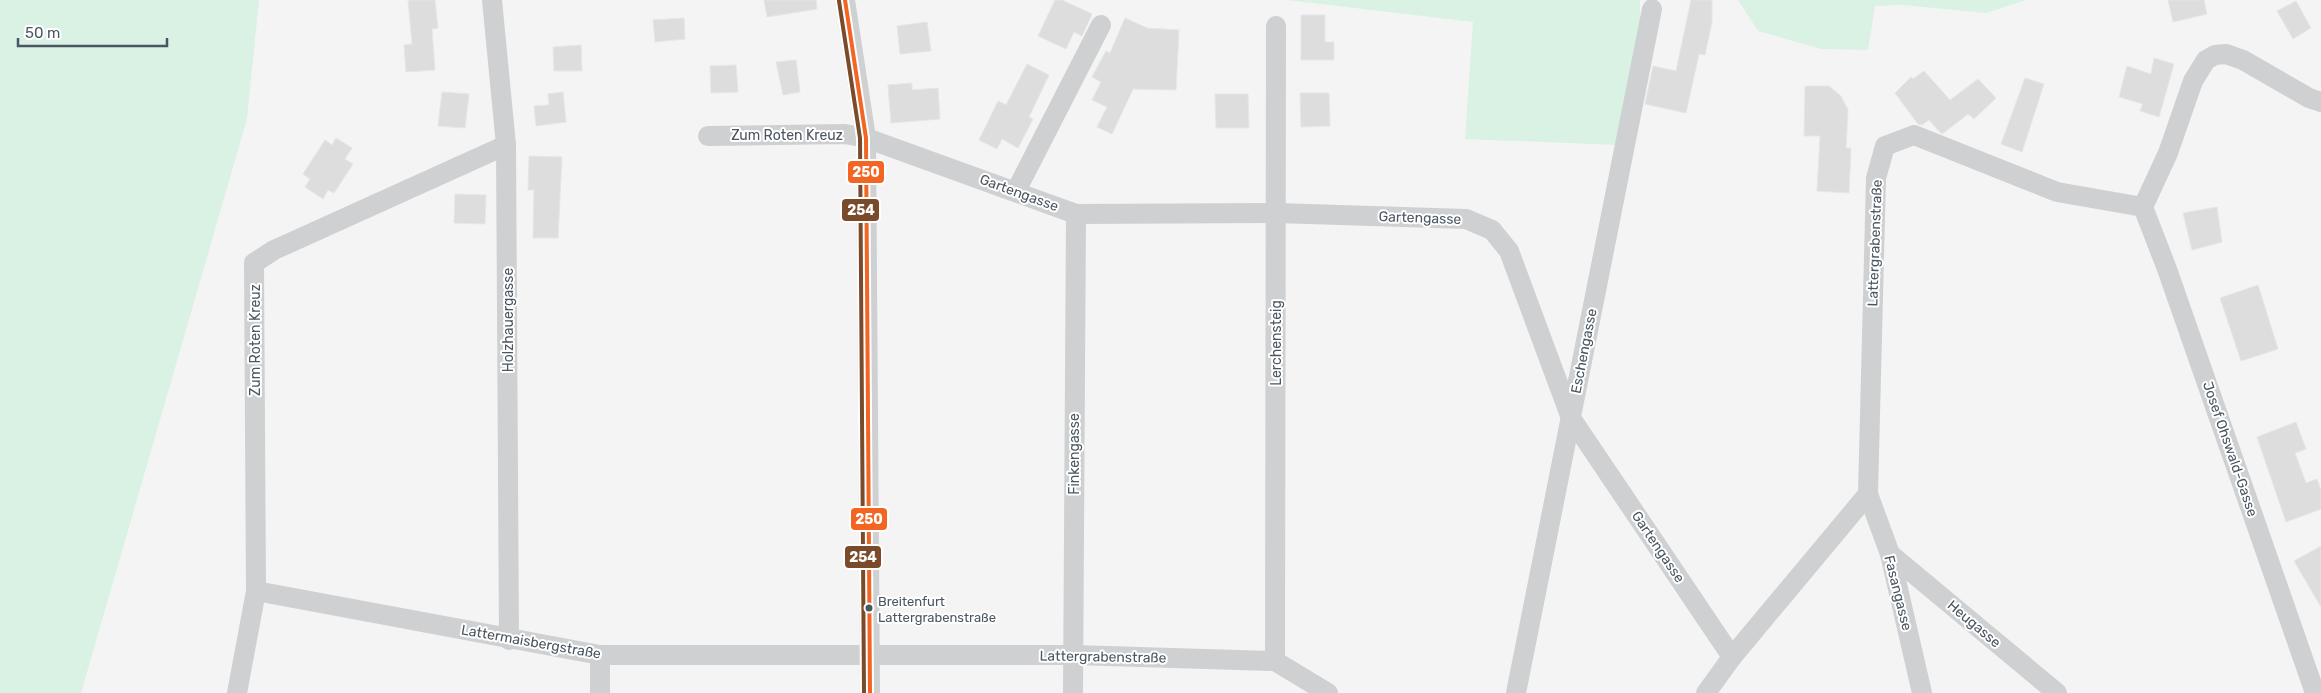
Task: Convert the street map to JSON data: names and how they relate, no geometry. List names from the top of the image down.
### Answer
{
  "streets": {
    "street": [
      "Zum Roten Kreuz",
      "Gartengasse",
      "Lattergrabenstraße",
      "Holzhauergasse",
      "Lerchensteig",
      "Eschengasse",
      "Josef Ohswald-Gasse",
      "Finkengasse",
      "Fasangasse",
      "Heugasse",
      "Lattermaisbergstraße"
    ]
  },
  "crossings": [
    ["Zum Roten Kreuz", "Gartengasse"],
    ["Zum Roten Kreuz", "Holzhauergasse"],
    ["Zum Roten Kreuz", "Lattermaisbergstraße"],
    ["Gartengasse", "Lerchensteig"],
    ["Gartengasse", "Eschengasse"],
    ["Gartengasse", "Finkengasse"],
    ["Lattergrabenstraße", "Lerchensteig"],
    ["Lattergrabenstraße", "Josef Ohswald-Gasse"],
    ["Lattergrabenstraße", "Finkengasse"],
    ["Lattergrabenstraße", "Fasangasse"],
    ["Lattergrabenstraße", "Lattermaisbergstraße"],
    ["Holzhauergasse", "Lattermaisbergstraße"],
    ["Fasangasse", "Heugasse"]
  ],
  "places": ["Breitenfurt Lattergrabenstraße"],
  "lines": ["transit line 250", "transit line 254"],
  "scale_bar": "50 m"
}
